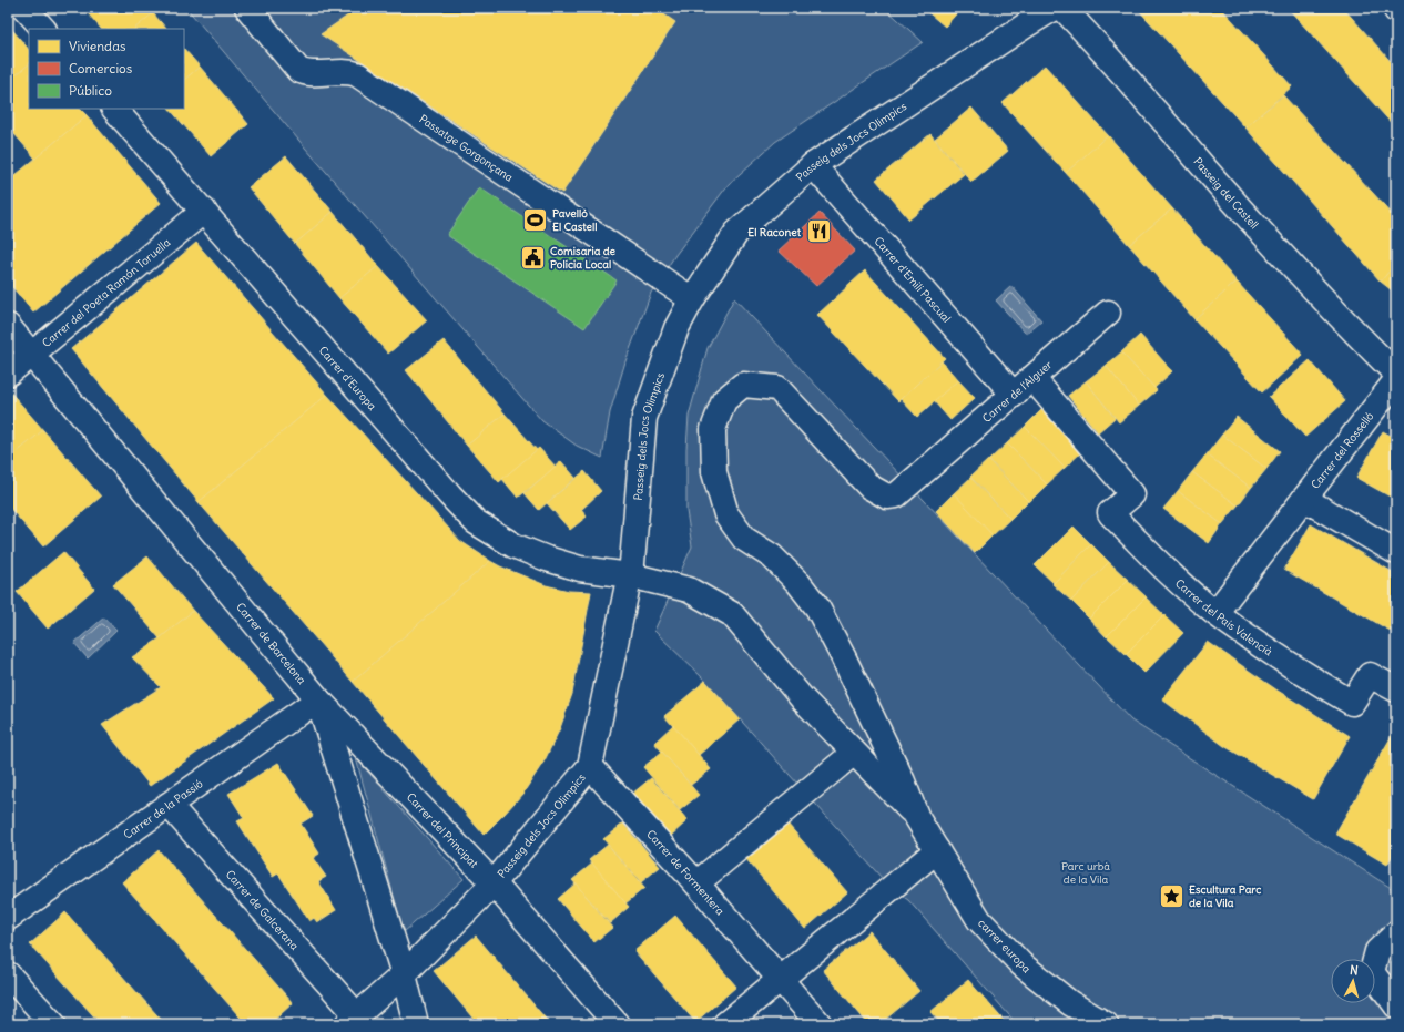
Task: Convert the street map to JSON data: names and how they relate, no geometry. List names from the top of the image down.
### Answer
{
  "streets": {
    "street": [
      "Passeig dels Jocs Olimpics",
      "Passatge Gorgonçana",
      "Passeig del Castell",
      "Carrer d'Emili Pascual",
      "Carrer del Poeta Ramón Toruella",
      "Carrer d'Europa",
      "Carrer de l'Alguer",
      "Carrer del Rosselló",
      "Carrer del Pais Valencià",
      "Carrer de Barcelona",
      "Carrer de la Passió",
      "Carrer del Principat",
      "Carrer de Formentera",
      "Carrer de Galcerana",
      "carrer europa"
    ]
  },
  "crossings": [
    ["Passeig dels Jocs Olimpics", "Passatge Gorgonçana"],
    ["Passeig dels Jocs Olimpics", "Carrer d'Emili Pascual"],
    ["Passeig dels Jocs Olimpics", "Carrer d'Europa"],
    ["Passeig dels Jocs Olimpics", "Carrer de Barcelona"],
    ["Passeig dels Jocs Olimpics", "Carrer del Principat"],
    ["Passeig dels Jocs Olimpics", "Carrer de Formentera"],
    ["Passeig dels Jocs Olimpics", "Carrer de Galcerana"],
    ["Carrer d'Emili Pascual", "Carrer de l'Alguer"],
    ["Carrer del Poeta Ramón Toruella", "Carrer d'Europa"],
    ["Carrer del Poeta Ramón Toruella", "Carrer de Barcelona"],
    ["Carrer d'Europa", "Carrer de l'Alguer"],
    ["Carrer d'Europa", "carrer europa"],
    ["Carrer de l'Alguer", "Carrer del Pais Valencià"],
    ["Carrer de l'Alguer", "carrer europa"],
    ["Carrer del Rosselló", "Carrer del Pais Valencià"],
    ["Carrer de Barcelona", "Carrer de la Passió"],
    ["Carrer de Barcelona", "Carrer del Principat"],
    ["Carrer de la Passió", "Carrer del Principat"],
    ["Carrer de la Passió", "Carrer de Galcerana"]
  ],
  "parks": ["Parc urbà de la Vila"],
  "places": {
    "sports": ["Pavelló El Castell"],
    "restaurant": ["El Raconet"],
    "public building": ["Comisaria de Policia Local"],
    "place": ["Escultura Parc de la Vila"]
  },
  "legend": ["Viviendas", "Comercios", "Público"],
  "north": "top"
}
